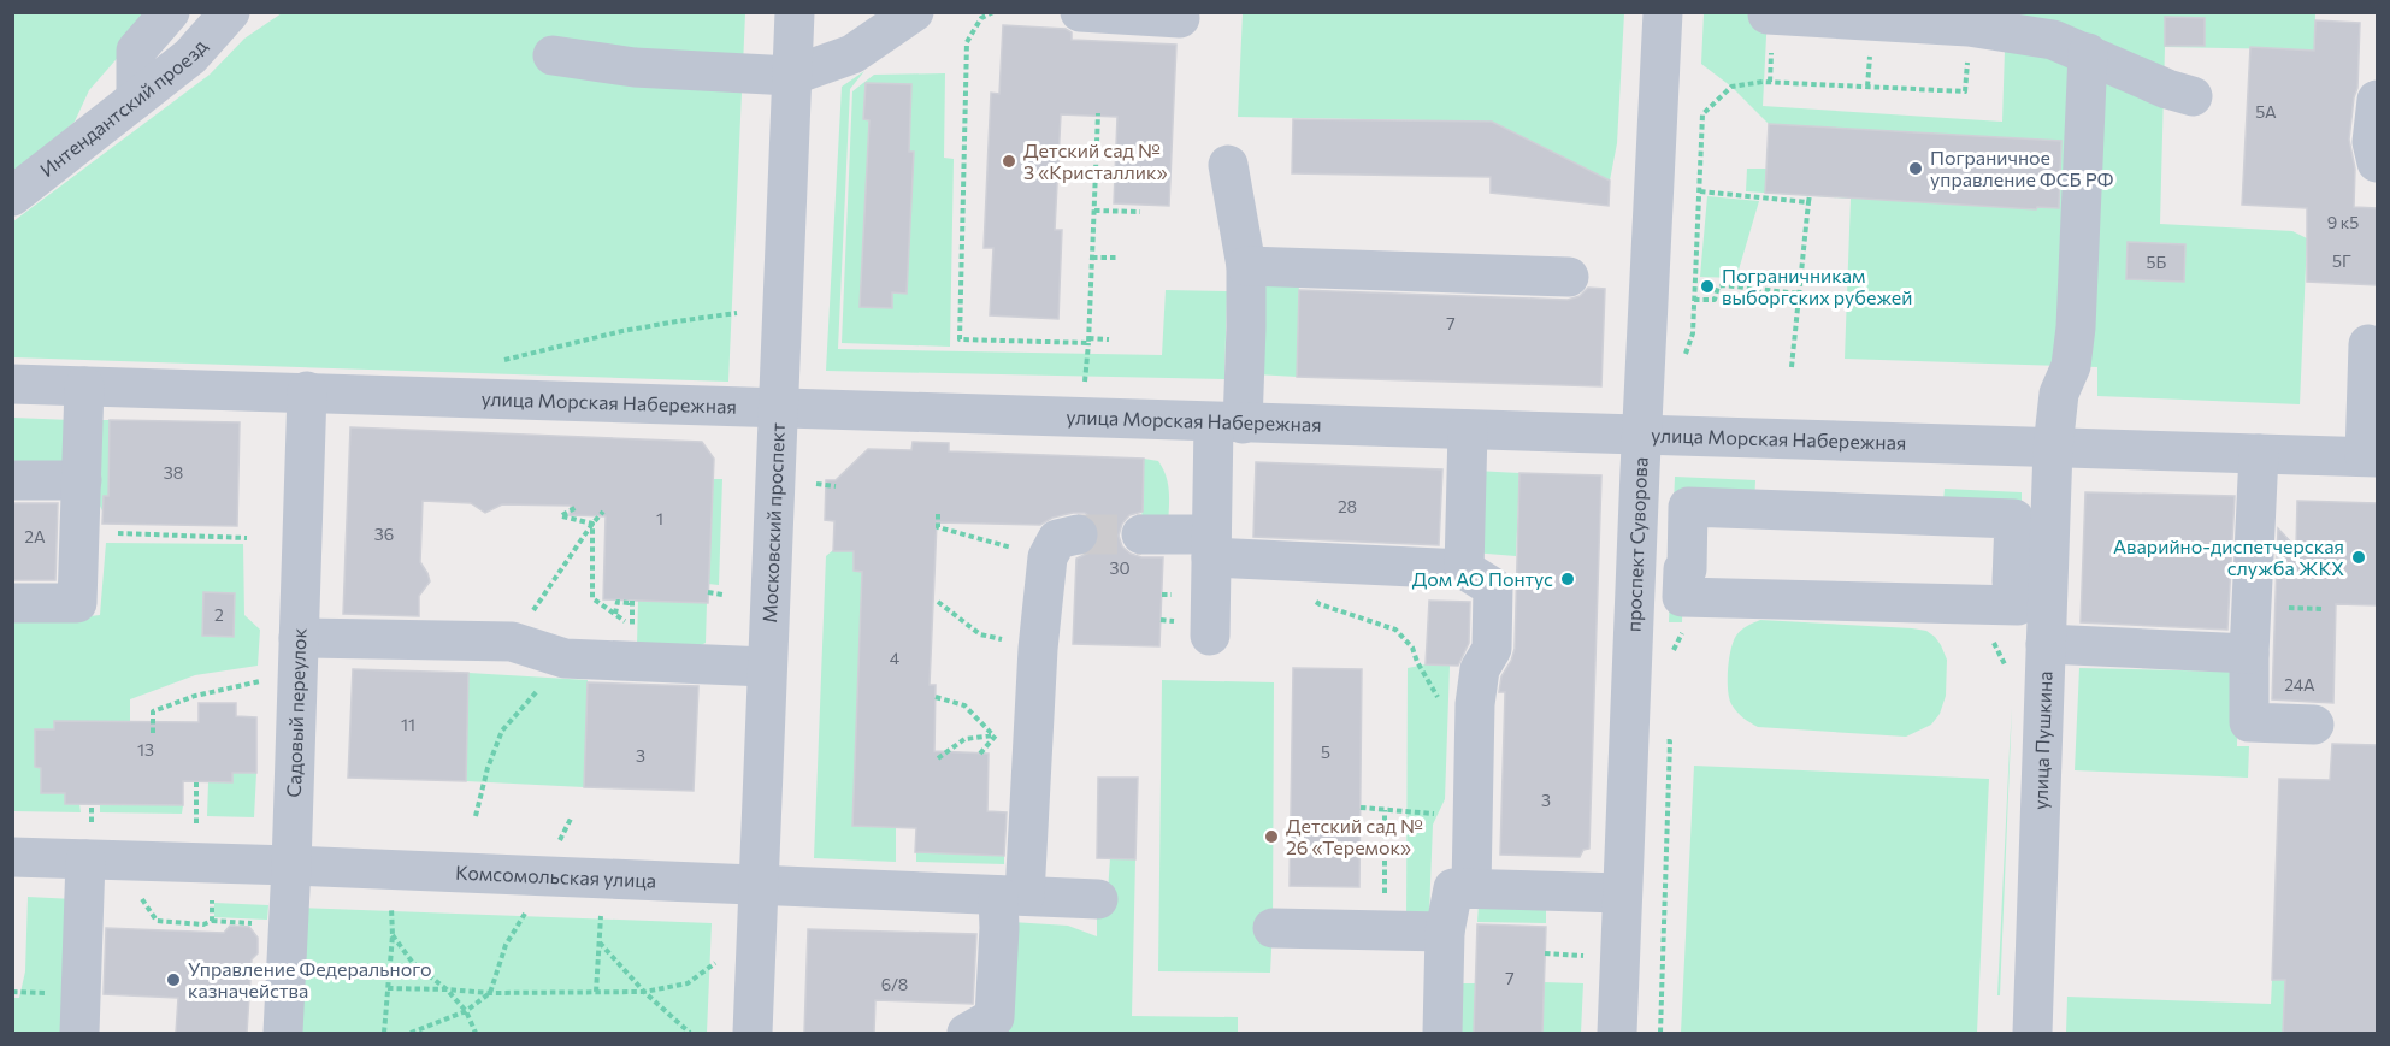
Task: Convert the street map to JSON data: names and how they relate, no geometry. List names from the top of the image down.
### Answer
{
  "streets": {
    "street": [
      "Интендантский проезд",
      "улица Морская Набережная",
      "Московский проспект",
      "проспект Суворова",
      "Садовый переулок",
      "улица Пушкина",
      "Комсомольская улица"
    ]
  },
  "crossings": [
    ["улица Морская Набережная", "Московский проспект"],
    ["улица Морская Набережная", "проспект Суворова"],
    ["улица Морская Набережная", "Садовый переулок"],
    ["улица Морская Набережная", "улица Пушкина"],
    ["Московский проспект", "Комсомольская улица"],
    ["Садовый переулок", "Комсомольская улица"]
  ],
  "places": [
    "Детский сад № 3 «Кристаллик»",
    "Пограничное управление ФСБ РФ",
    "Пограничникам выборгских рубежей",
    "Аварийно-диспетчерская служба ЖКХ",
    "Дом АО Понтус",
    "Детский сад № 26 «Теремок»",
    "Управление Федерального казначейства"
  ],
  "house_numbers": [
    "5А",
    "9 к5",
    "5Г",
    "5Б",
    "7",
    "38",
    "28",
    "1",
    "36",
    "2А",
    "30",
    "2",
    "4",
    "24А",
    "11",
    "13",
    "5",
    "3",
    "3",
    "7",
    "6/8"
  ]
}
